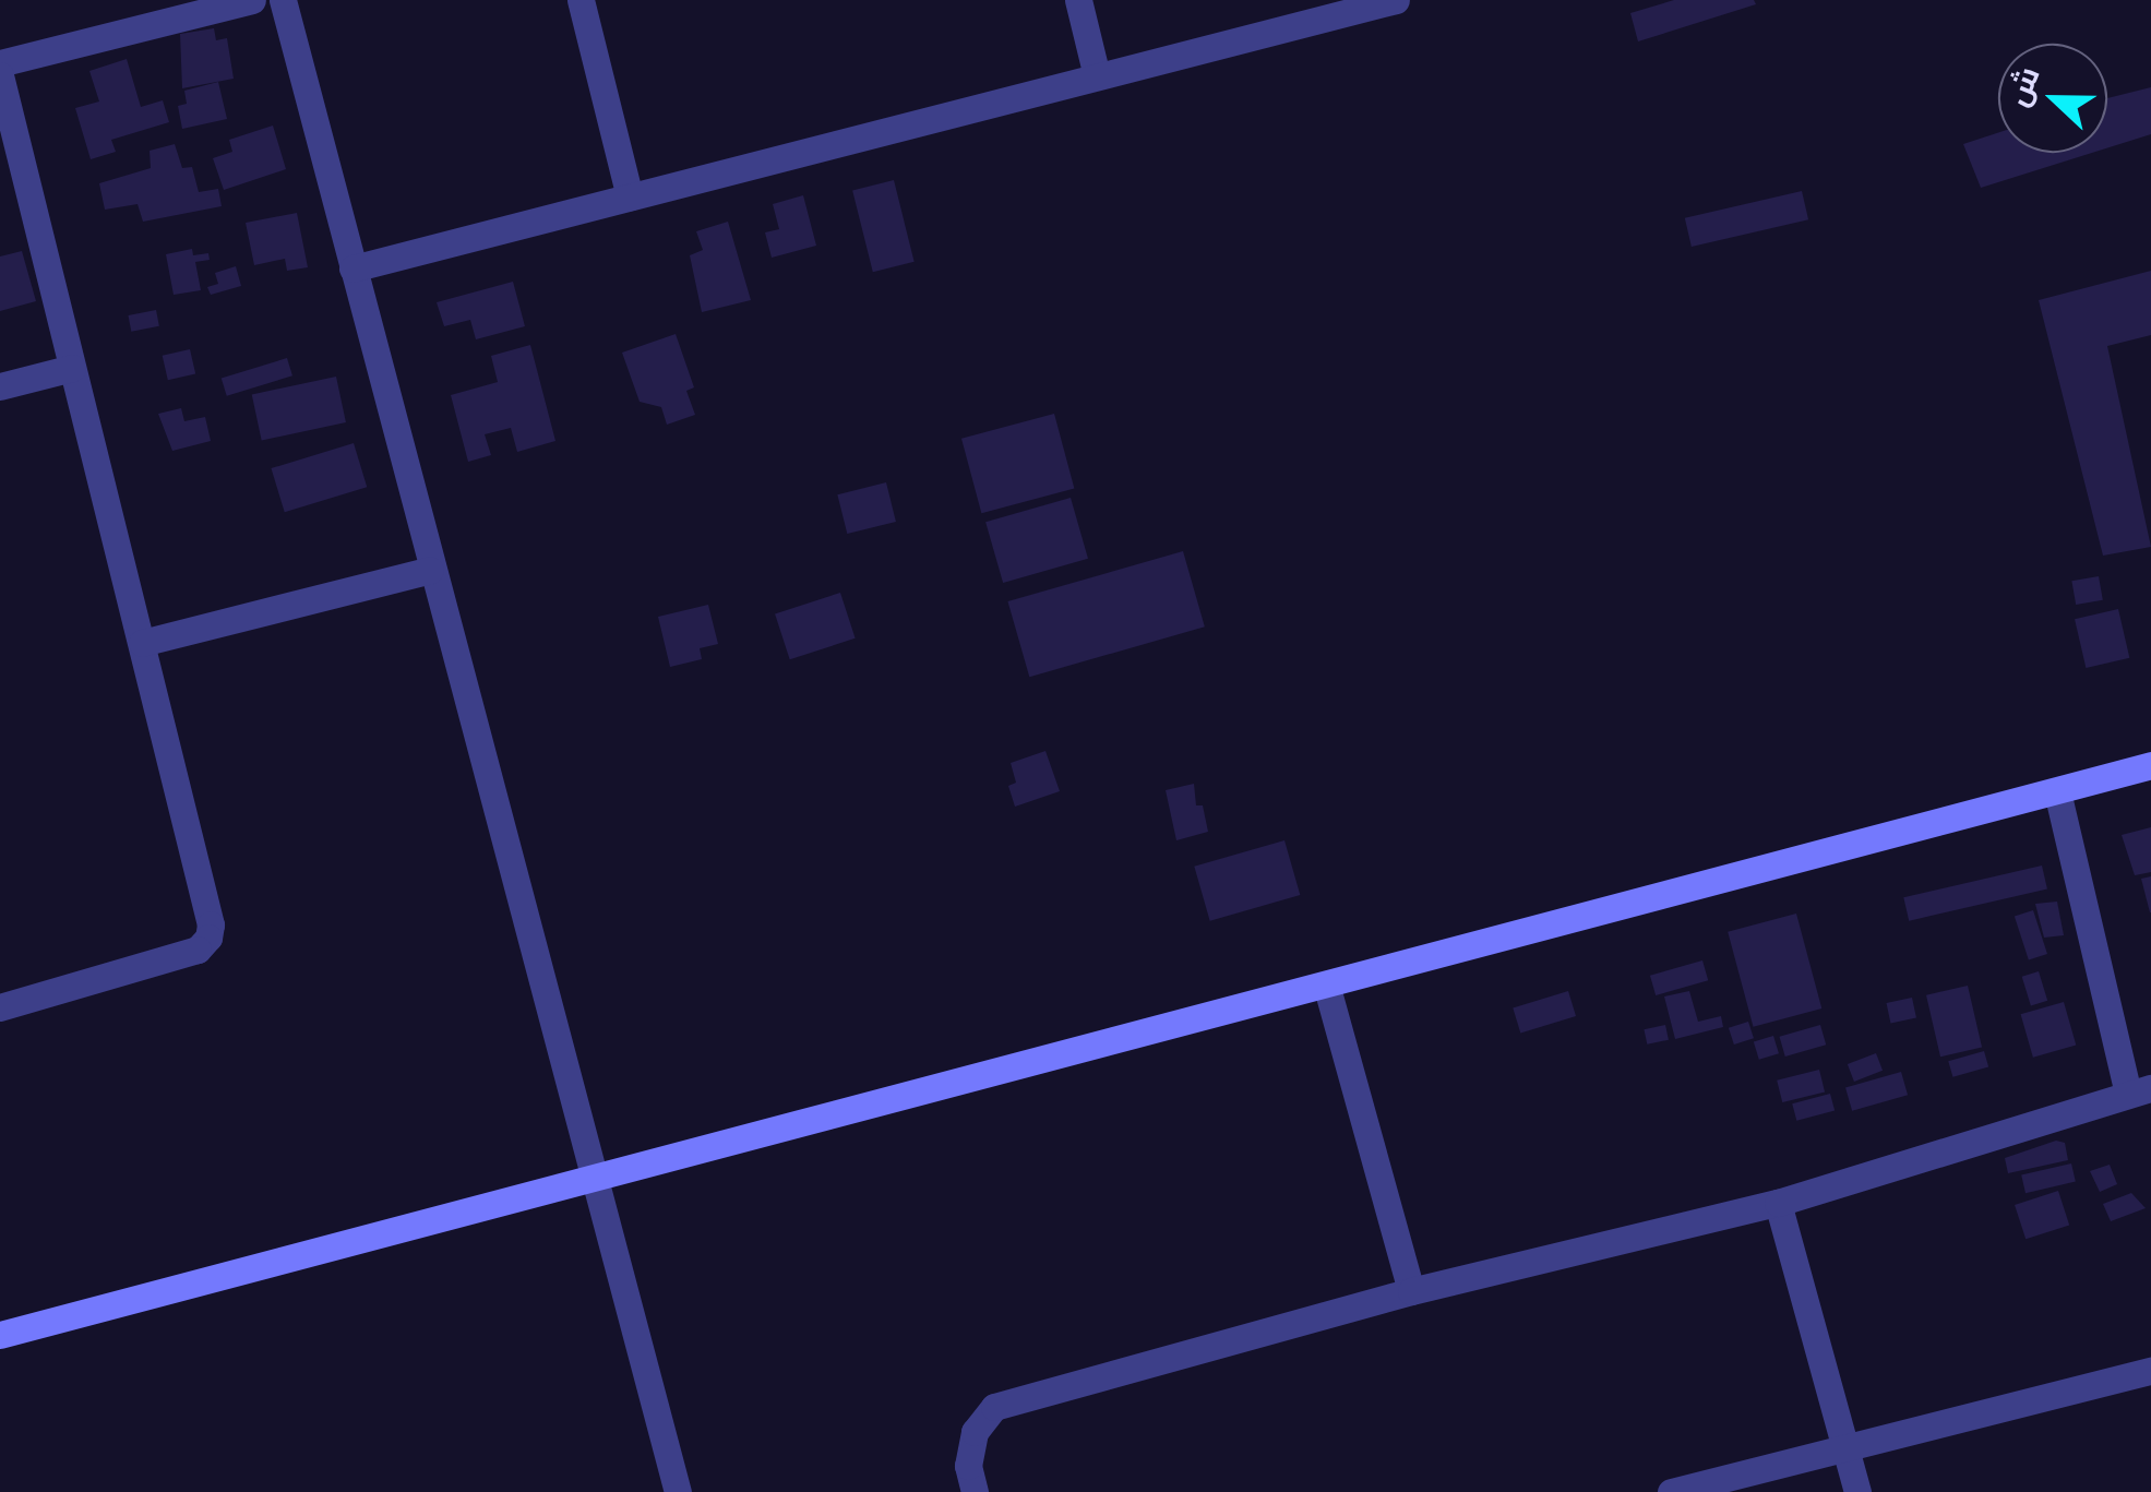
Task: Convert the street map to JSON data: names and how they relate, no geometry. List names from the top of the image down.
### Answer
{
  "north": "left"
}
